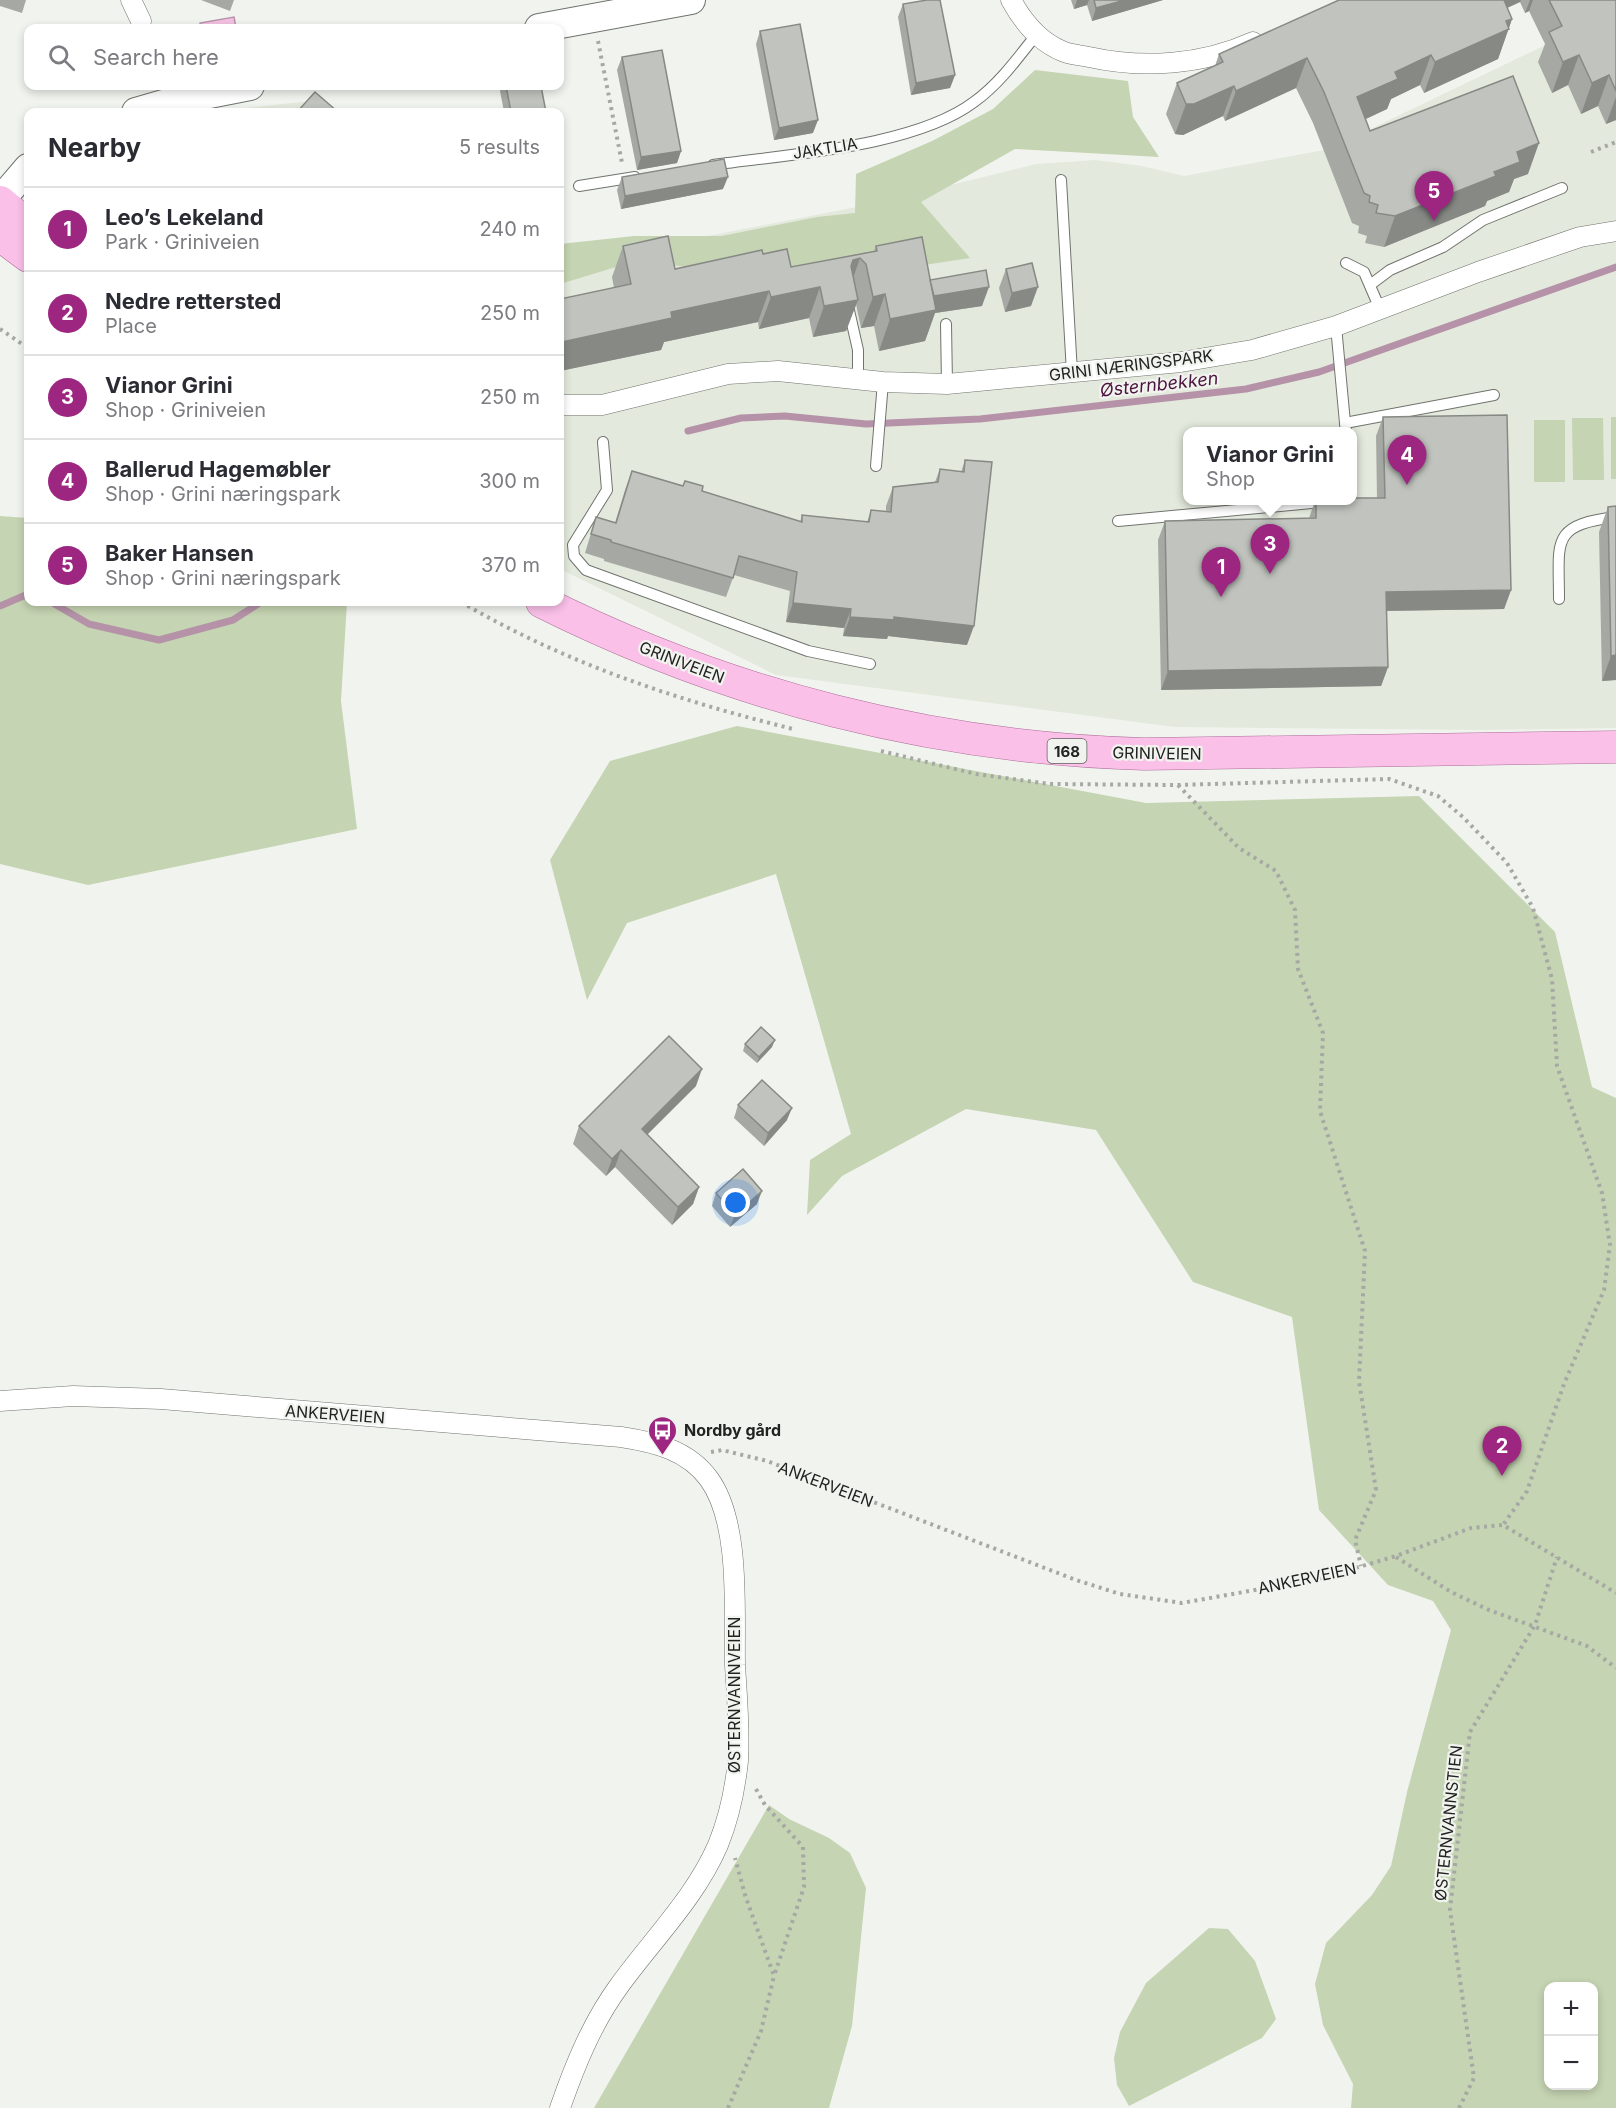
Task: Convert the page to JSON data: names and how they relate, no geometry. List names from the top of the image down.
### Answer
{
  "streets": {
    "main road": ["GRINIVEIEN", "168"],
    "street": ["GRINI NÆRINGSPARK", "ANKERVEIEN", "ØSTERNVANNVEIEN"],
    "lane": ["JAKTLIA"],
    "path": ["ØSTERNVANNSTIEN"]
  },
  "crossings": [
    ["ANKERVEIEN", "ØSTERNVANNVEIEN"]
  ],
  "water": ["Østernbekken"],
  "places": {
    "bus stop": ["Nordby gård"]
  },
  "page": {
    "search": "Search here",
    "heading": ["Nearby", "5 results"],
    "pins": [
      "5",
      "4",
      "3",
      "1",
      "2"
    ],
    "list": [
      {
        "mark": "1",
        "name": "Leo’s Lekeland",
        "note": "Park · Griniveien",
        "value": "240 m"
      },
      {
        "mark": "2",
        "name": "Nedre rettersted",
        "note": "Place",
        "value": "250 m"
      },
      {
        "mark": "3",
        "name": "Vianor Grini",
        "note": "Shop · Griniveien",
        "value": "250 m"
      },
      {
        "mark": "4",
        "name": "Ballerud Hagemøbler",
        "note": "Shop · Grini næringspark",
        "value": "300 m"
      },
      {
        "mark": "5",
        "name": "Baker Hansen",
        "note": "Shop · Grini næringspark",
        "value": "370 m"
      }
    ],
    "popup": ["Vianor Grini", "Shop"],
    "map_buttons": ["+", "−"]
  }
}
